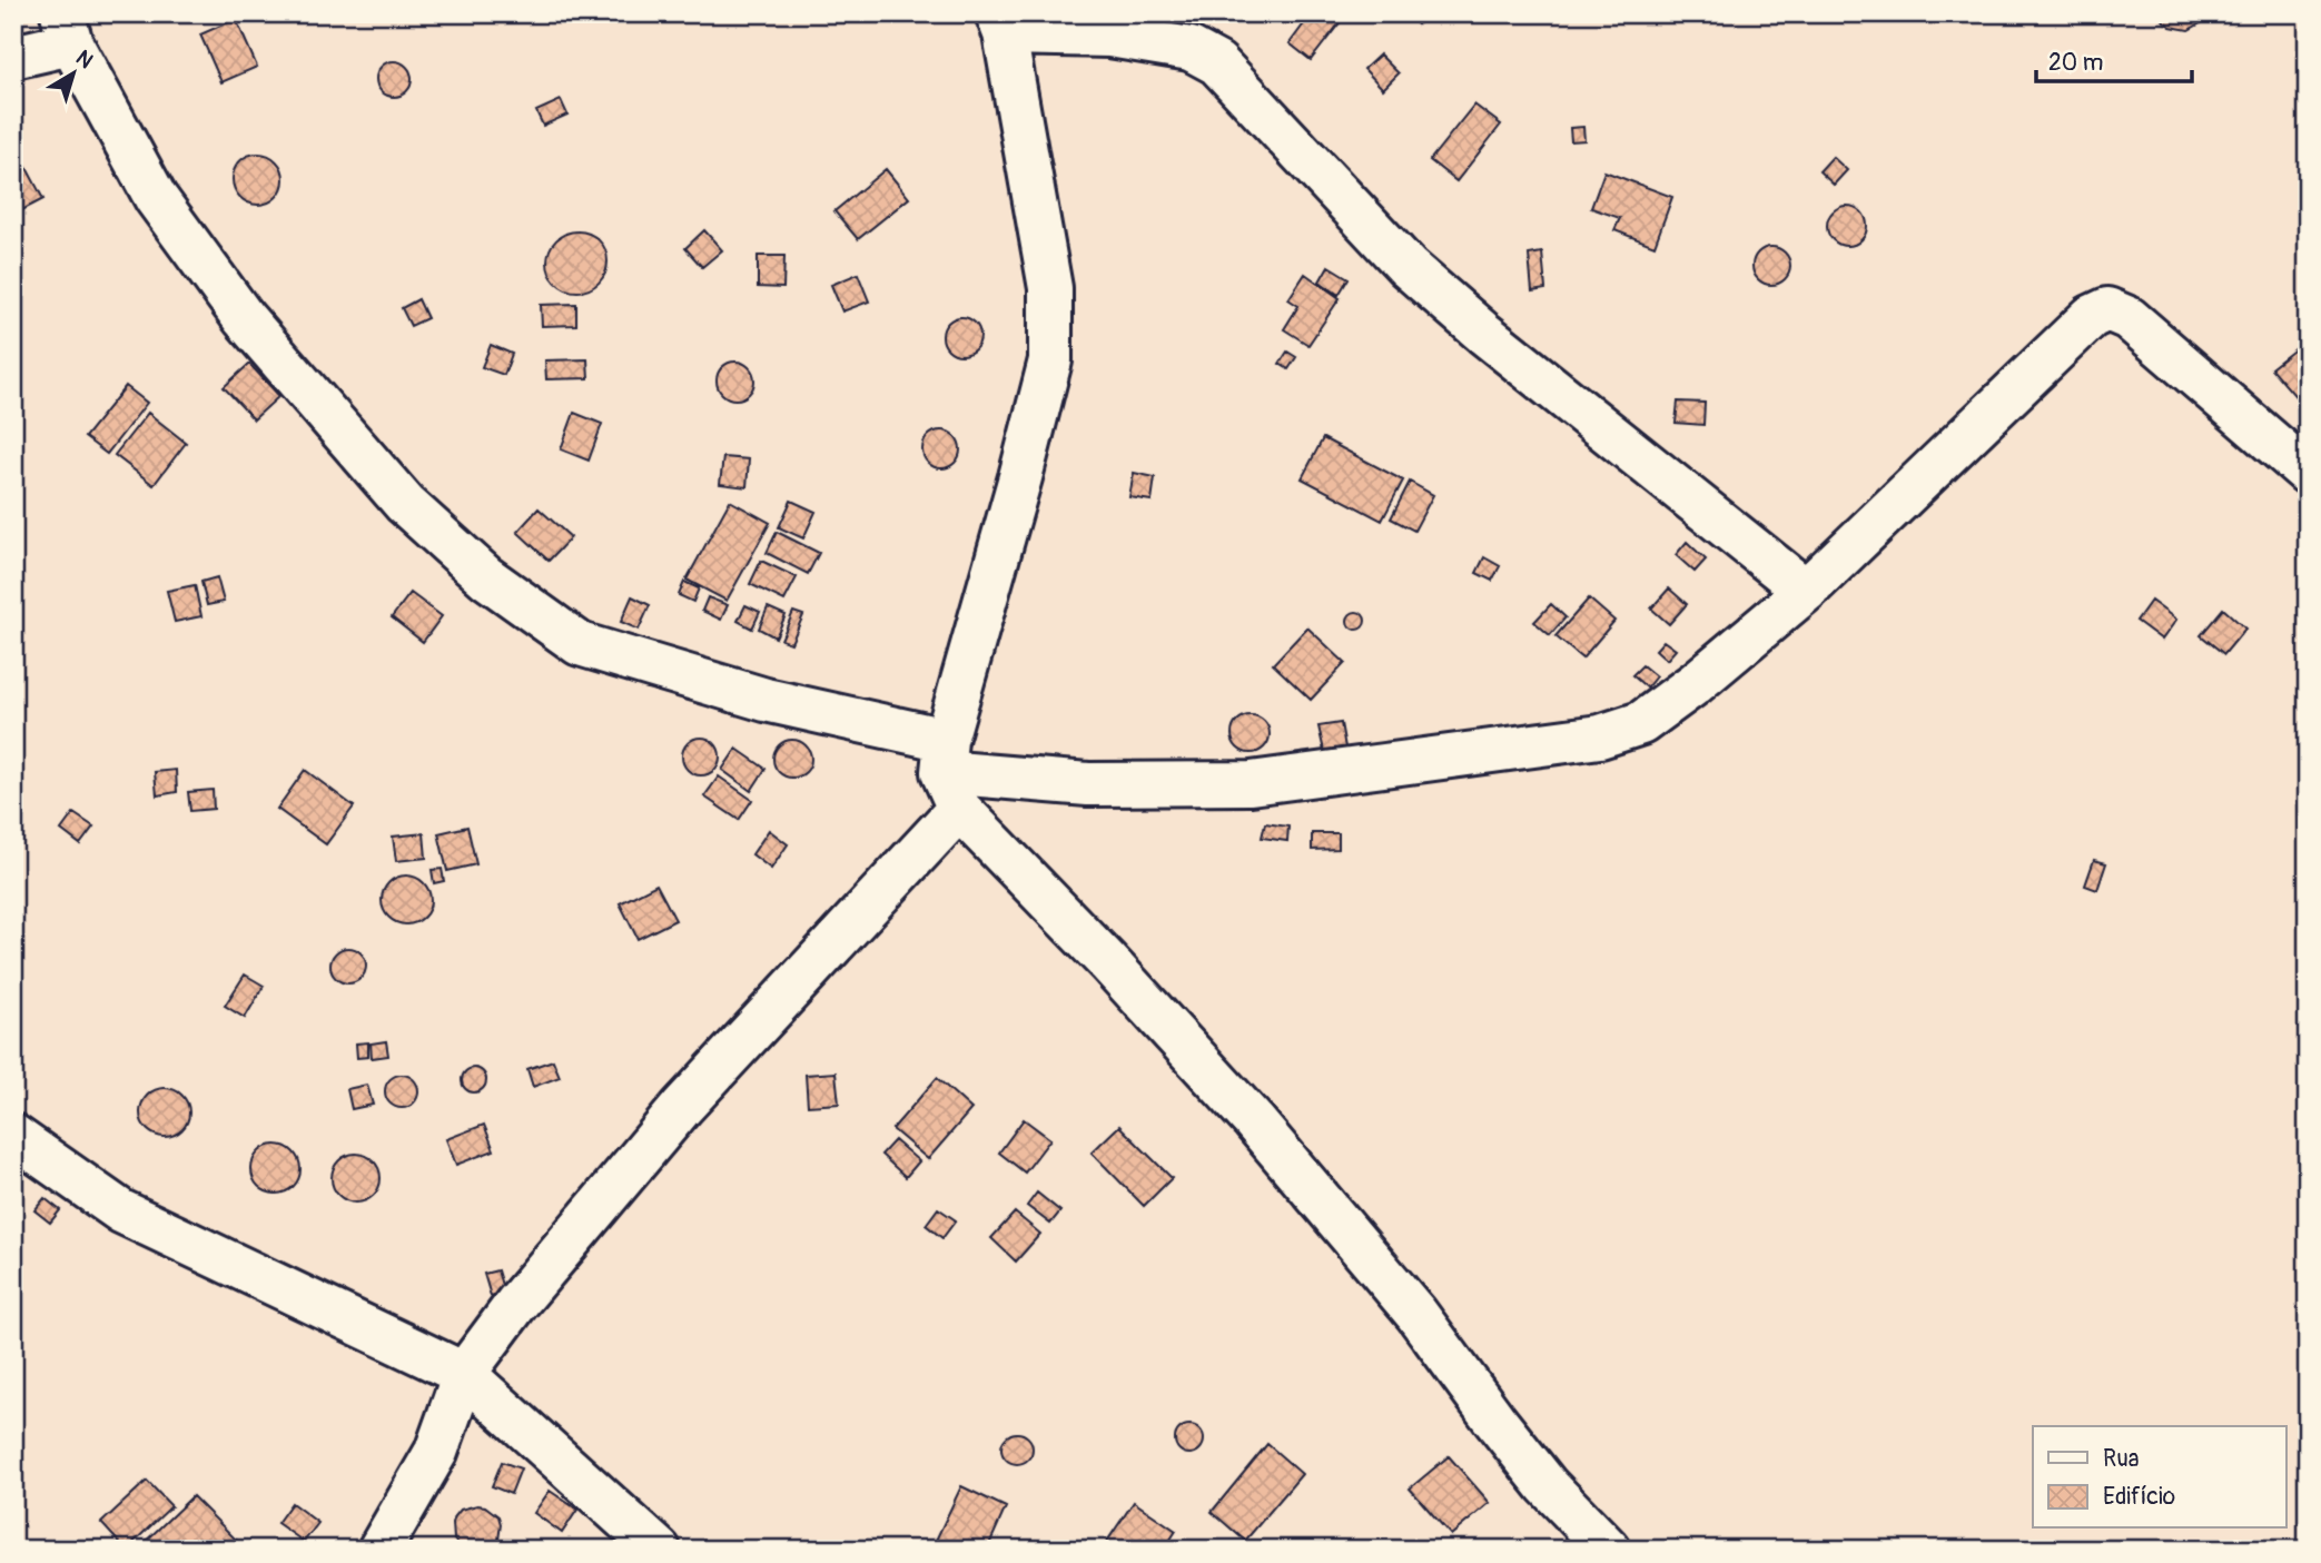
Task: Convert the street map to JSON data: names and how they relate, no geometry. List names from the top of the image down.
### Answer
{
  "legend": ["Rua", "Edifício"],
  "scale_bar": "20 m",
  "north": "top right"
}
